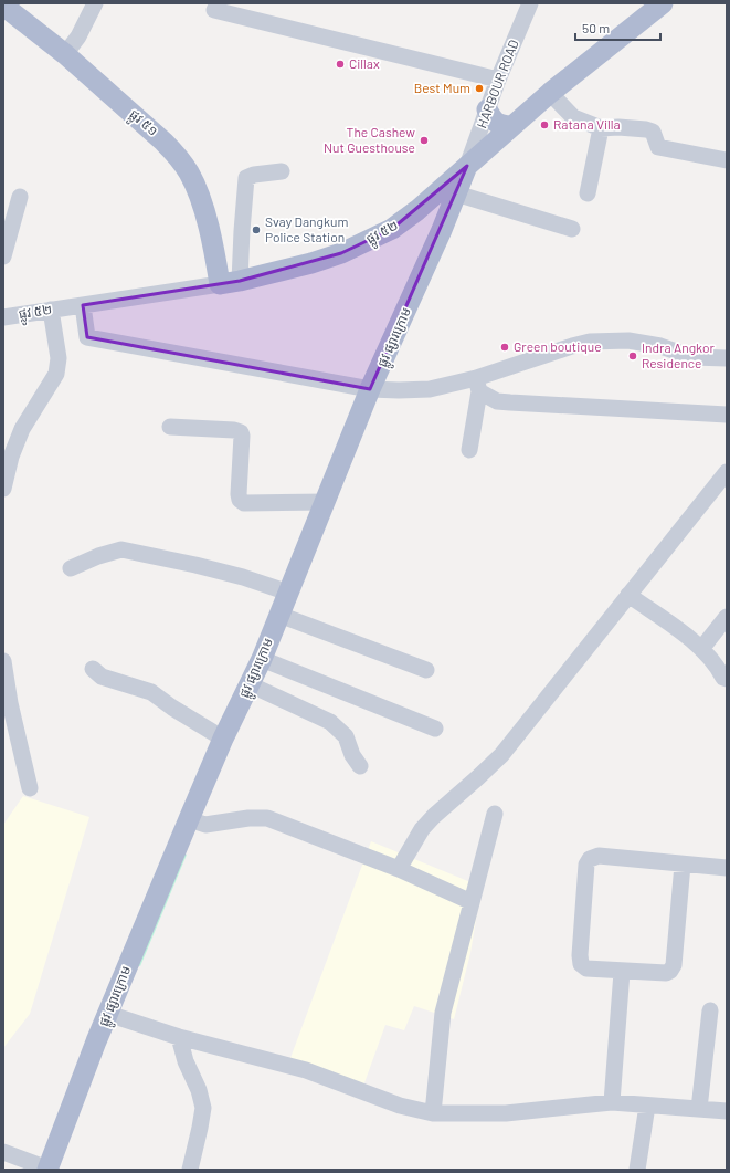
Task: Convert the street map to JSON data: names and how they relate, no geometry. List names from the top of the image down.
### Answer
{
  "streets": {
    "main road": ["ផ្លូវ ៥១", "ផ្លូវ ៥២", "ផ្លូវ ផ្សារក្រោម"],
    "street": ["HARBOUR ROAD"]
  },
  "crossings": [
    ["HARBOUR ROAD", "ផ្លូវ ៥២"],
    ["HARBOUR ROAD", "ផ្លូវ ផ្សារក្រោម"],
    ["ផ្លូវ ៥១", "ផ្លូវ ៥២"],
    ["ផ្លូវ ៥២", "ផ្លូវ ផ្សារក្រោម"]
  ],
  "places": [
    "Cillax",
    "Best Mum",
    "Ratana Villa",
    "The Cashew Nut Guesthouse",
    "Svay Dangkum Police Station",
    "Green boutique",
    "Indra Angkor Residence"
  ],
  "scale_bar": "50 m"
}
